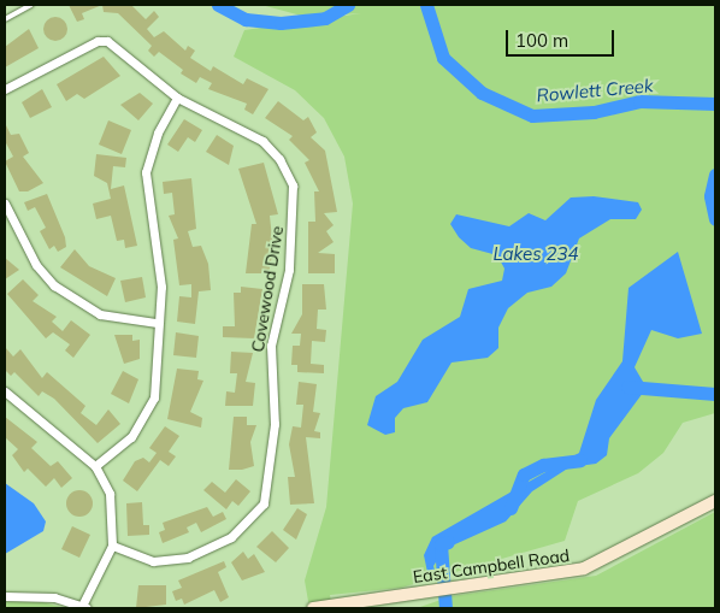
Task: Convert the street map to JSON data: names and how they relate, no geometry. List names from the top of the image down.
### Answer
{
  "streets": {
    "main road": ["East Campbell Road"],
    "street": ["Covewood Drive"]
  },
  "water": ["Rowlett Creek", "Lakes 234"],
  "scale_bar": "100 m"
}
